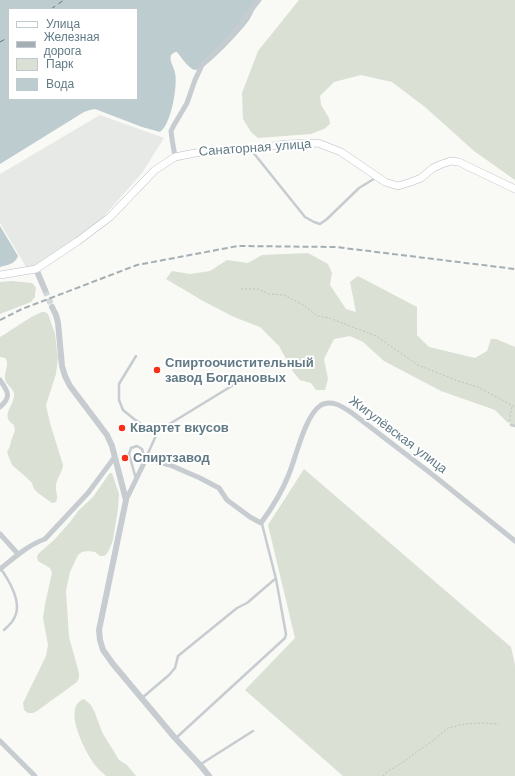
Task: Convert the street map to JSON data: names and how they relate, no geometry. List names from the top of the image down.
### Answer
{
  "streets": {
    "main road": ["Санаторная улица"],
    "street": ["Жигулёвская улица"]
  },
  "places": ["Спиртоочистительный завод Богдановых", "Квартет вкусов", "Спиртзавод"],
  "legend": [
    "Улица",
    "Железная дорога",
    "Парк",
    "Вода"
  ]
}
